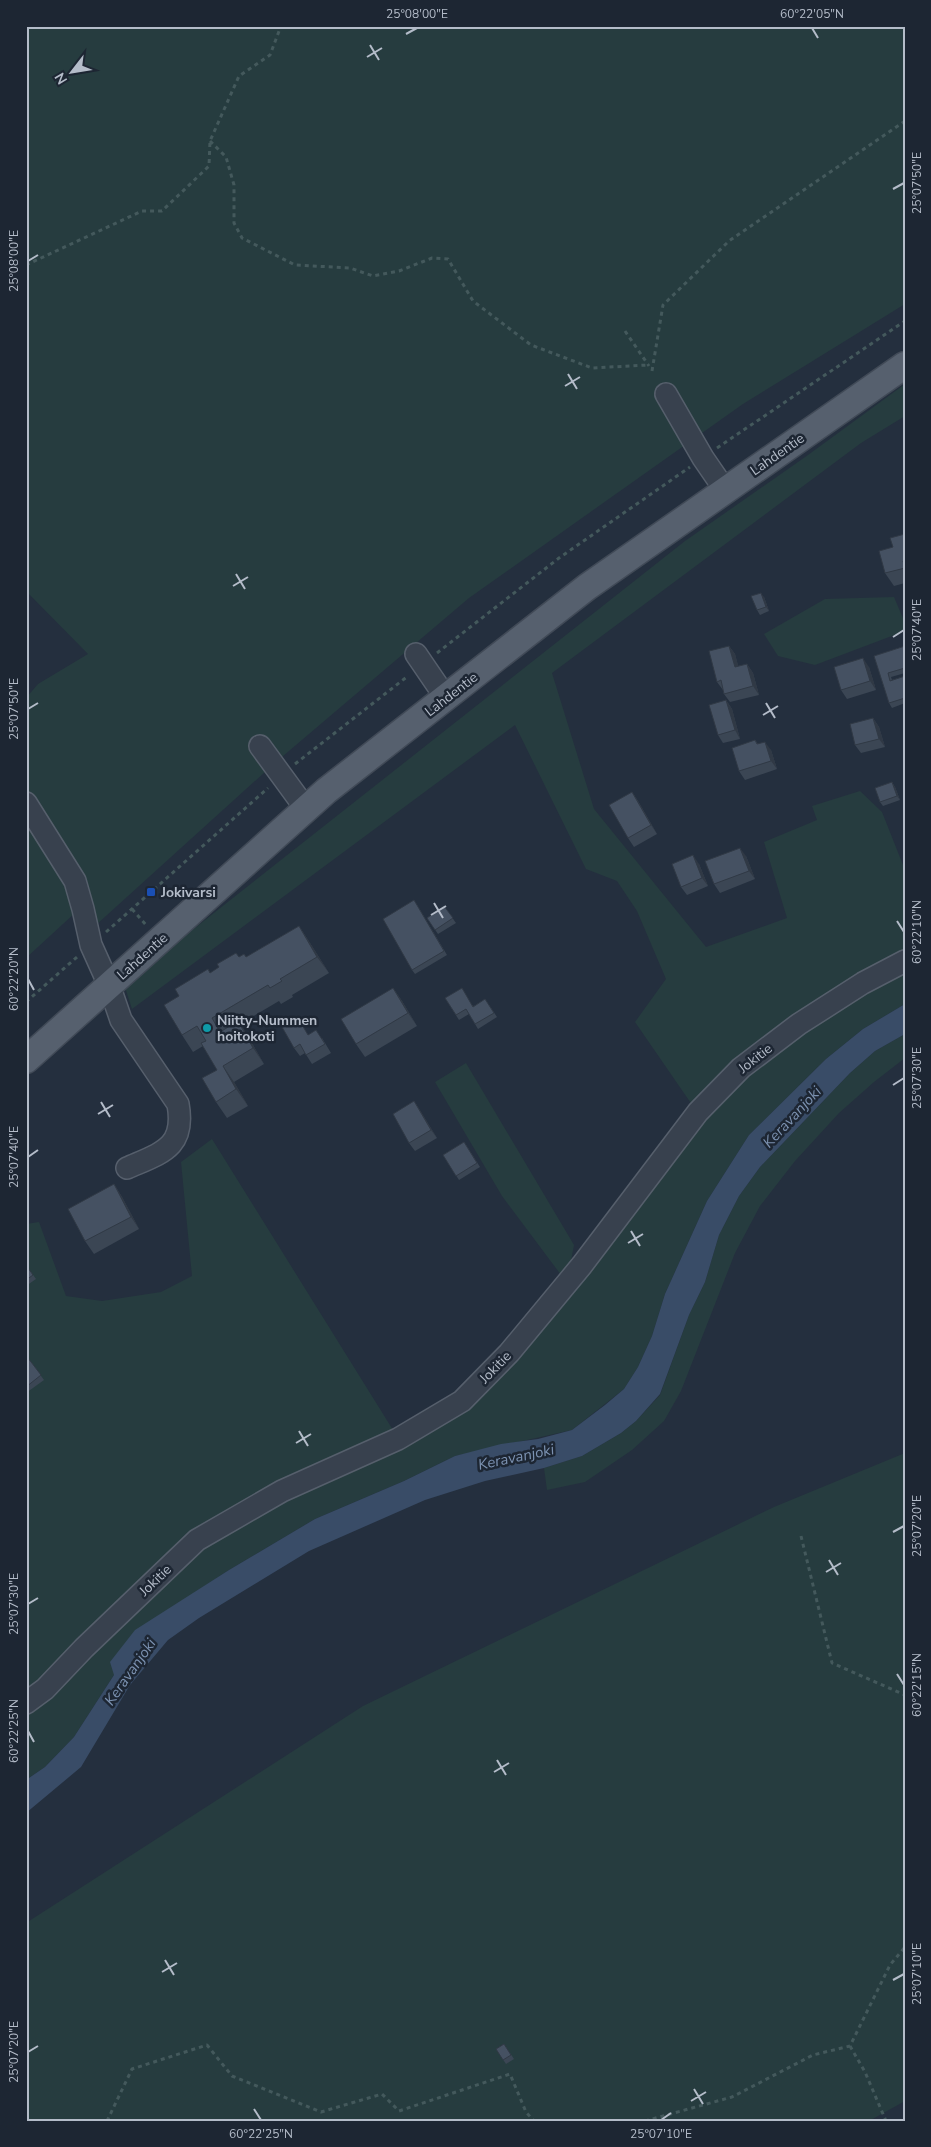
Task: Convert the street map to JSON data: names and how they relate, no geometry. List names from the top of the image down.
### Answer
{
  "streets": {
    "main road": ["Lahdentie"],
    "street": ["Jokitie"]
  },
  "water": ["Keravanjoki"],
  "places": {
    "transit": ["Jokivarsi"],
    "other": ["Niitty-Nummen hoitokoti"]
  },
  "north": "bottom left",
  "coordinates": [
    "25°08'00\"E",
    "60°22'05\"N",
    "25°07'50\"E",
    "25°07'40\"E",
    "60°22'10\"N",
    "60°22'20\"N",
    "25°07'30\"E",
    "25°07'20\"E",
    "60°22'15\"N",
    "60°22'25\"N",
    "25°07'10\"E"
  ]
}
